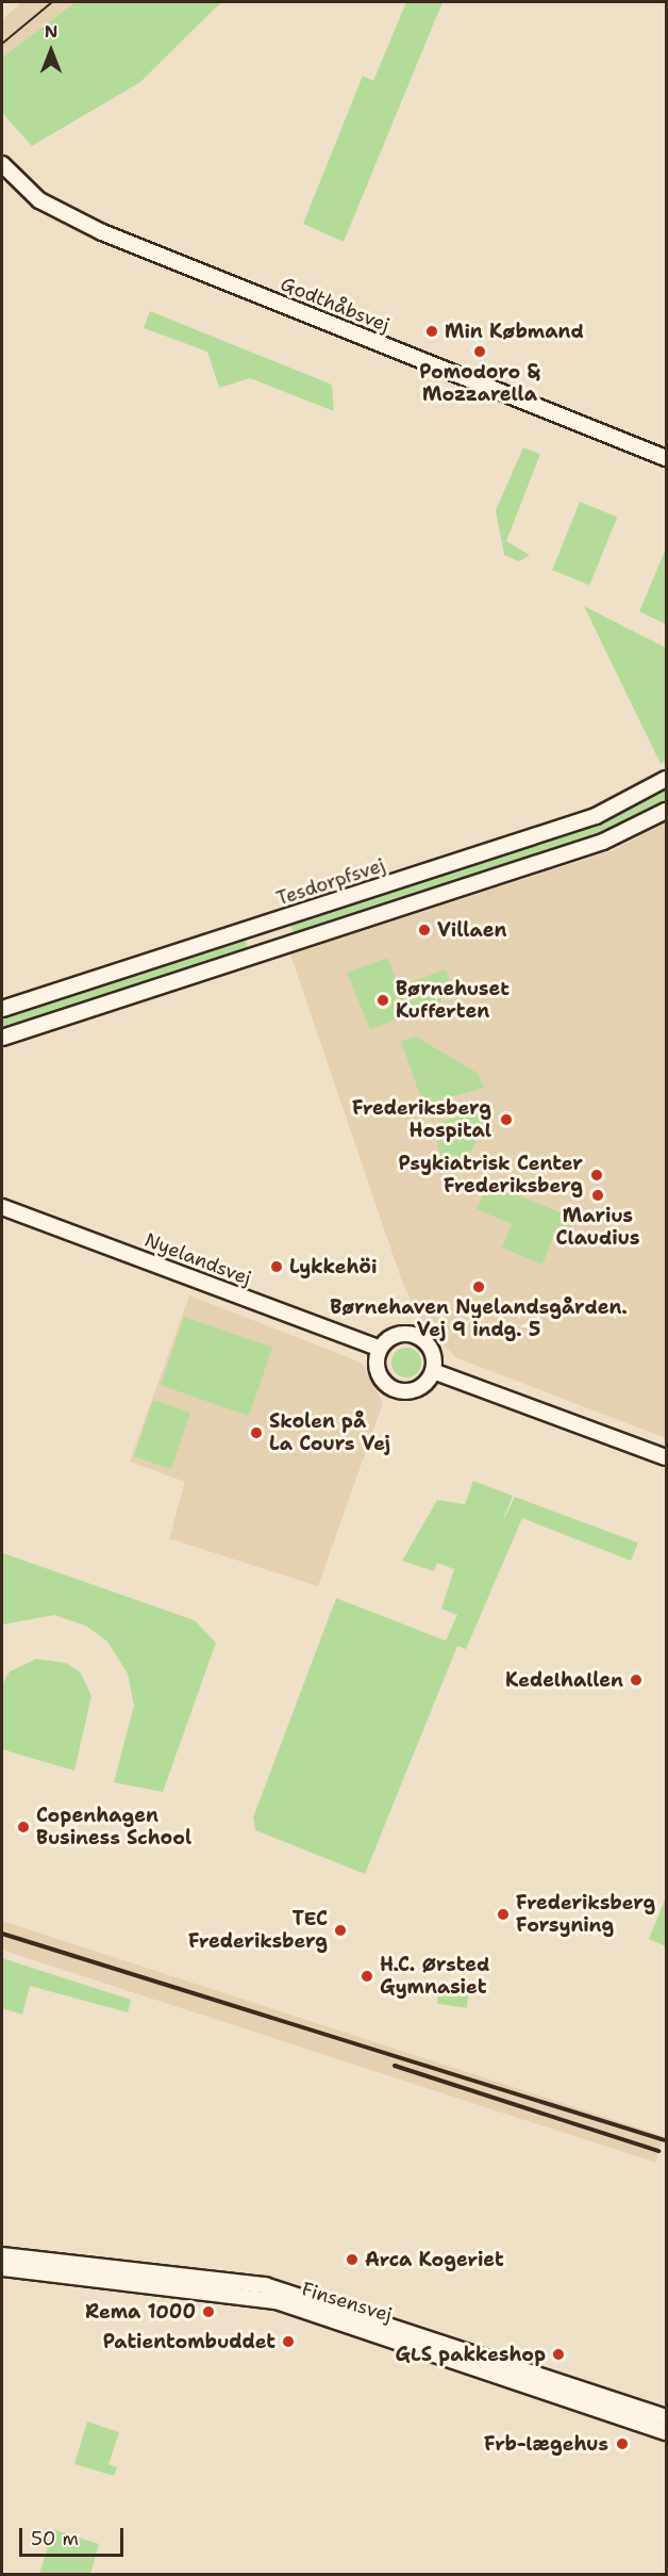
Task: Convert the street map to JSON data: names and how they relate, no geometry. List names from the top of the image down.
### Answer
{
  "streets": {
    "street": [
      "Godthåbsvej",
      "Tesdorpfsvej",
      "Nyelandsvej",
      "Finsensvej"
    ]
  },
  "places": [
    "Min Købmand",
    "Pomodoro & Mozzarella",
    "Villaen",
    "Børnehuset Kufferten",
    "Frederiksberg Hospital",
    "Psykiatrisk Center Frederiksberg",
    "Marius Claudius",
    "Lykkehöi",
    "Børnehaven Nyelandsgården. Vej 9 indg. 5",
    "Skolen på La Cours Vej",
    "Kedelhallen",
    "Copenhagen Business School",
    "Frederiksberg Forsyning",
    "TEC Frederiksberg",
    "H.C. Ørsted Gymnasiet",
    "Arca Kogeriet",
    "Rema 1000",
    "Patientombuddet",
    "GLS pakkeshop",
    "Frb-lægehus"
  ],
  "scale_bar": "50 m",
  "north": "top"
}
